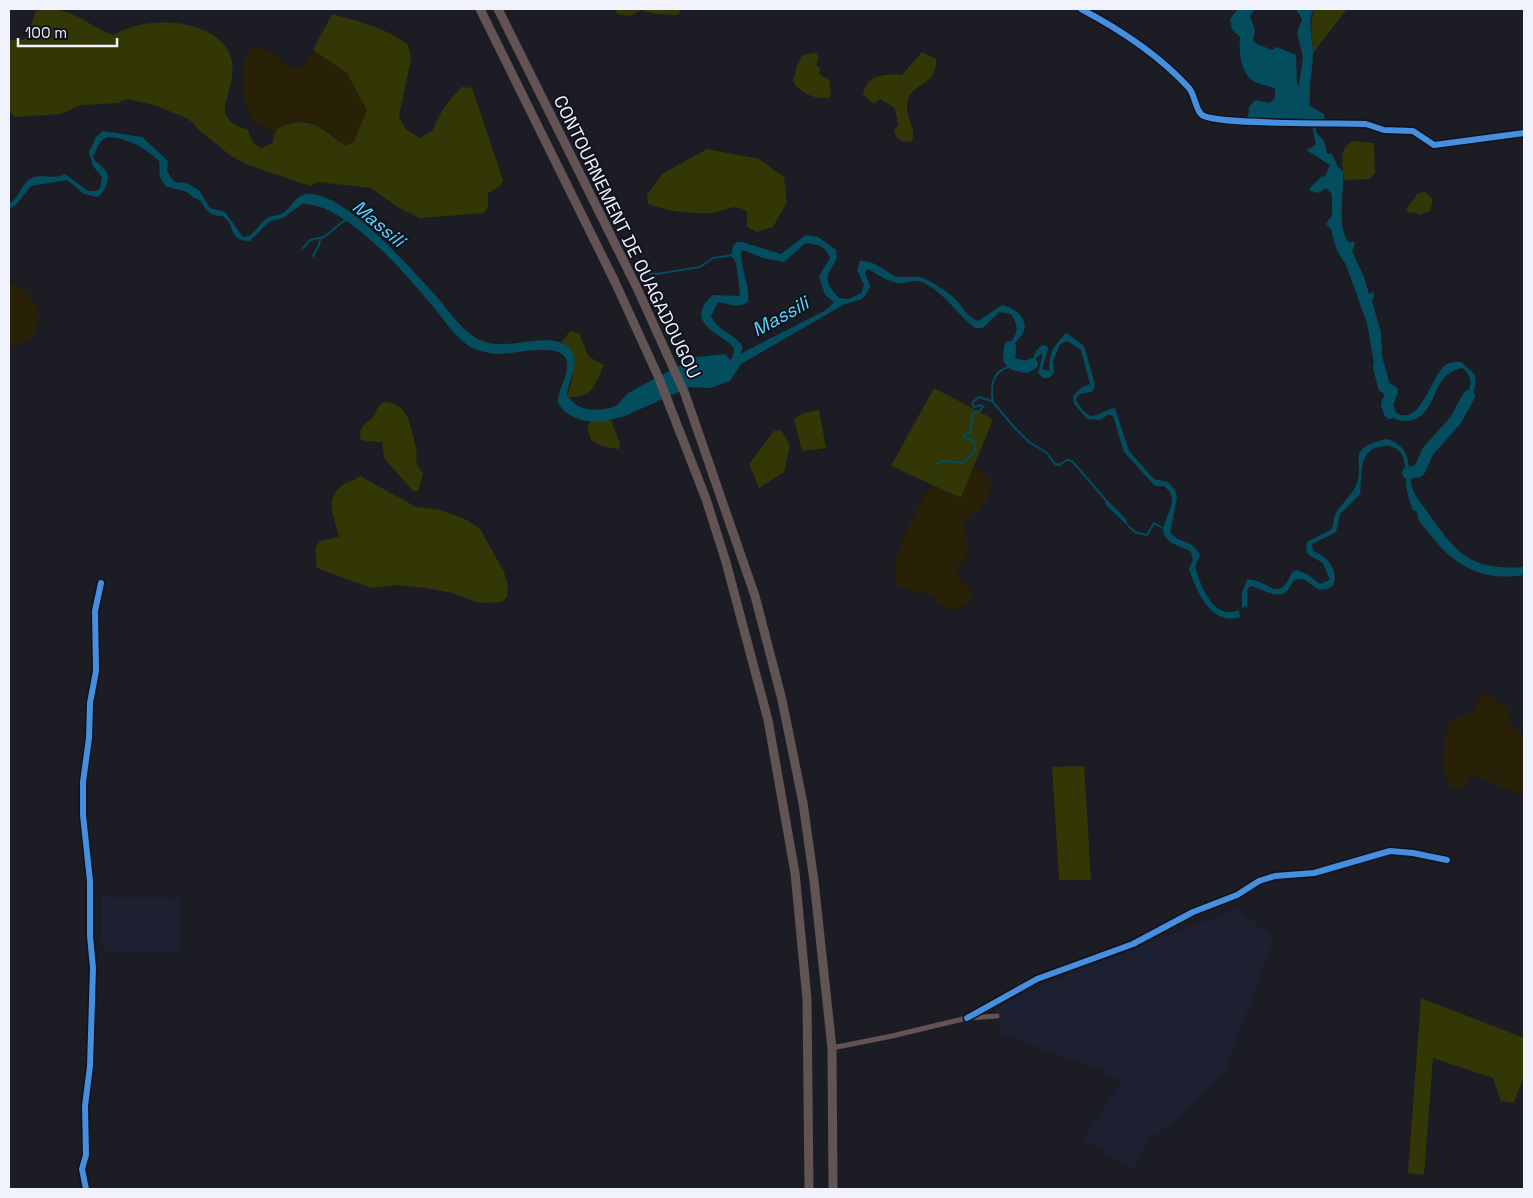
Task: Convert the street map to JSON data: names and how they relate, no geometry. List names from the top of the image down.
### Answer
{
  "streets": {
    "highway": ["CONTOURNEMENT DE OUAGADOUGOU"]
  },
  "water": ["Massili"],
  "scale_bar": "100 m"
}
